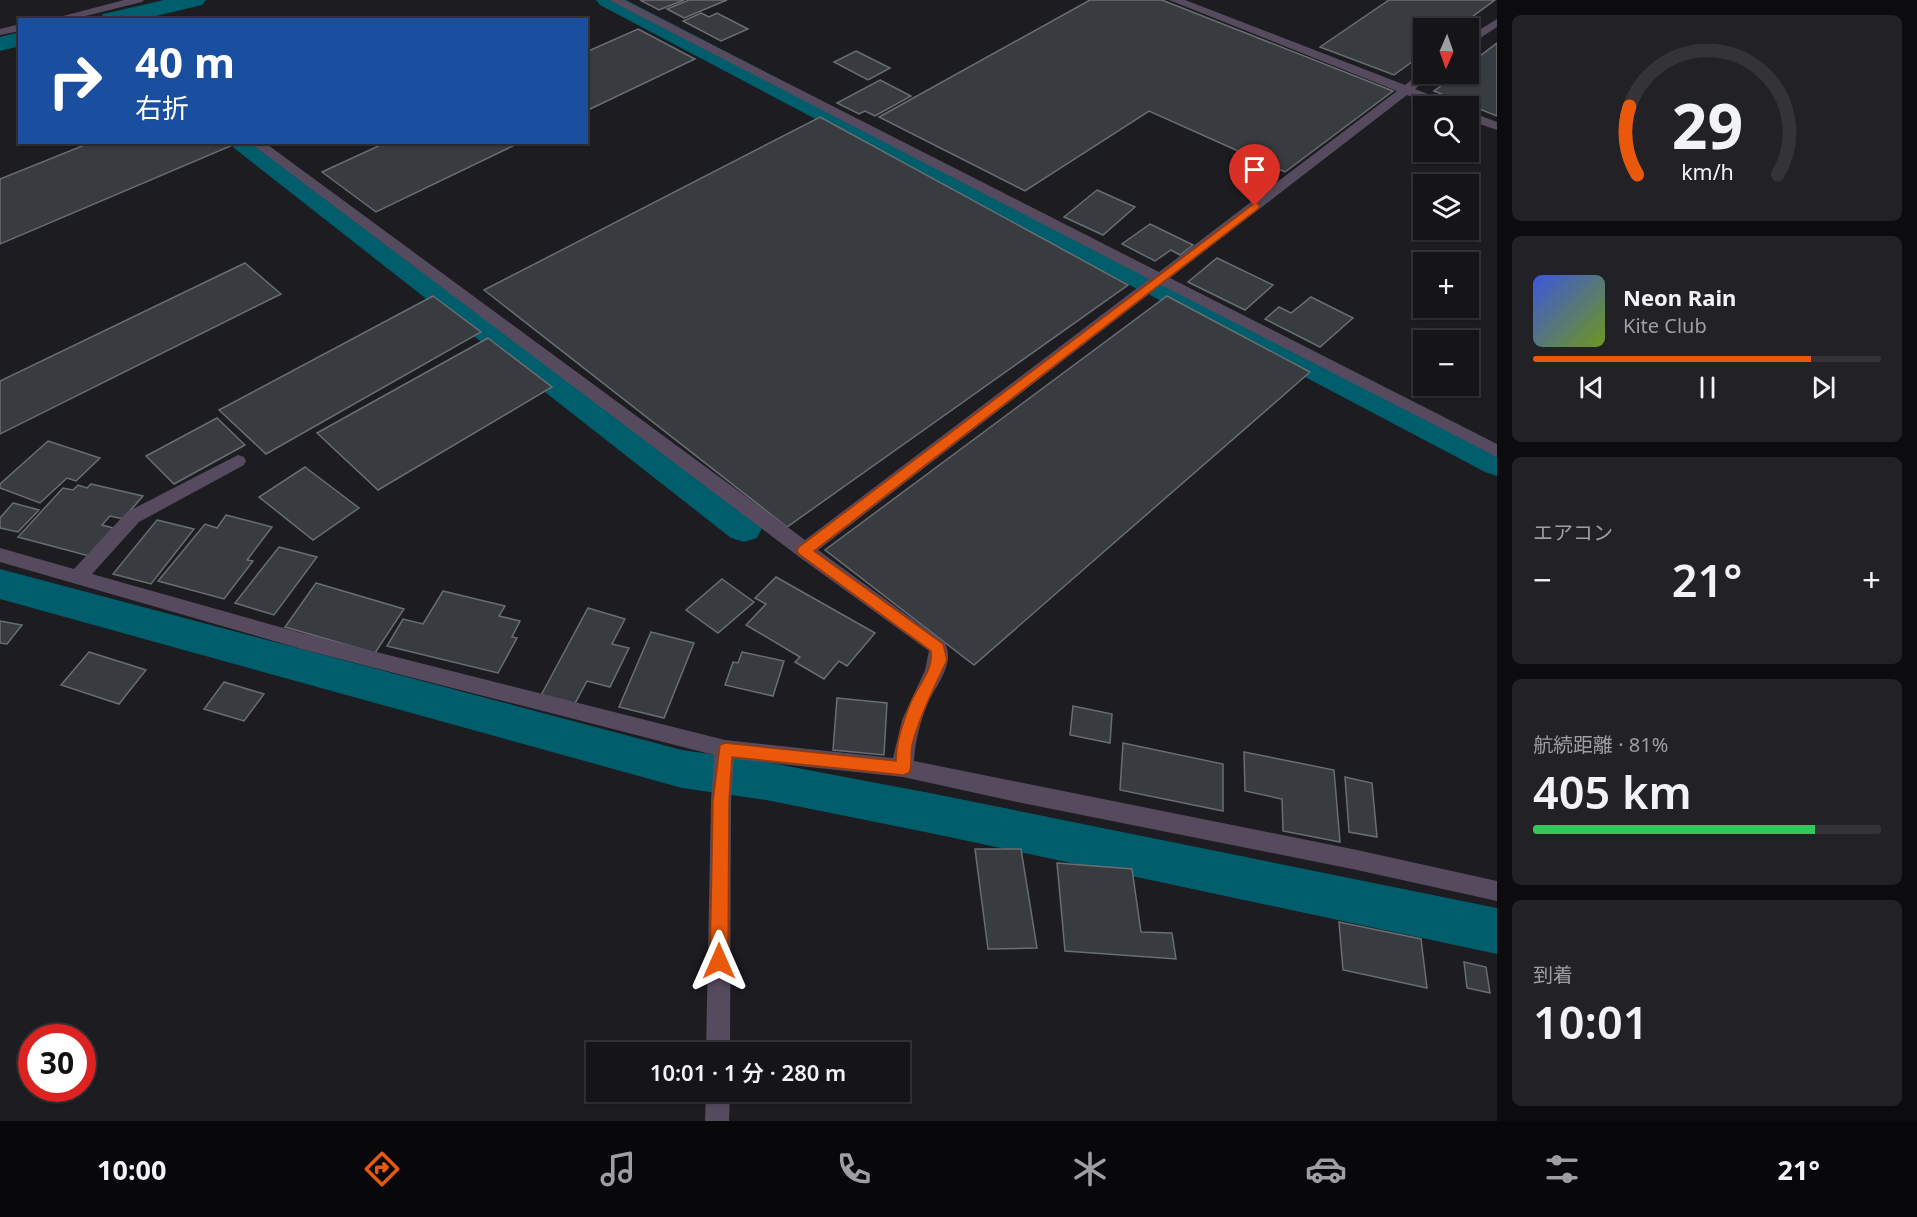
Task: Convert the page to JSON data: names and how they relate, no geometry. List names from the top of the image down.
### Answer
{
  "north": "bottom",
  "page": {
    "map_buttons": ["+", "−"],
    "turn": ["40 m", "右折"],
    "song": ["Neon Rain", "Kite Club"],
    "tile": [
      "エアコン",
      ["航続距離 · 81%", "405 km"],
      ["到着", "10:01"]
    ],
    "heat": ["−", "21°", "+"],
    "limit": "30",
    "trip": "10:01 · 1 分 · 280 m",
    "tabs": ["10:00", "21°"],
    "gauge": ["29", "km/h"]
  }
}
